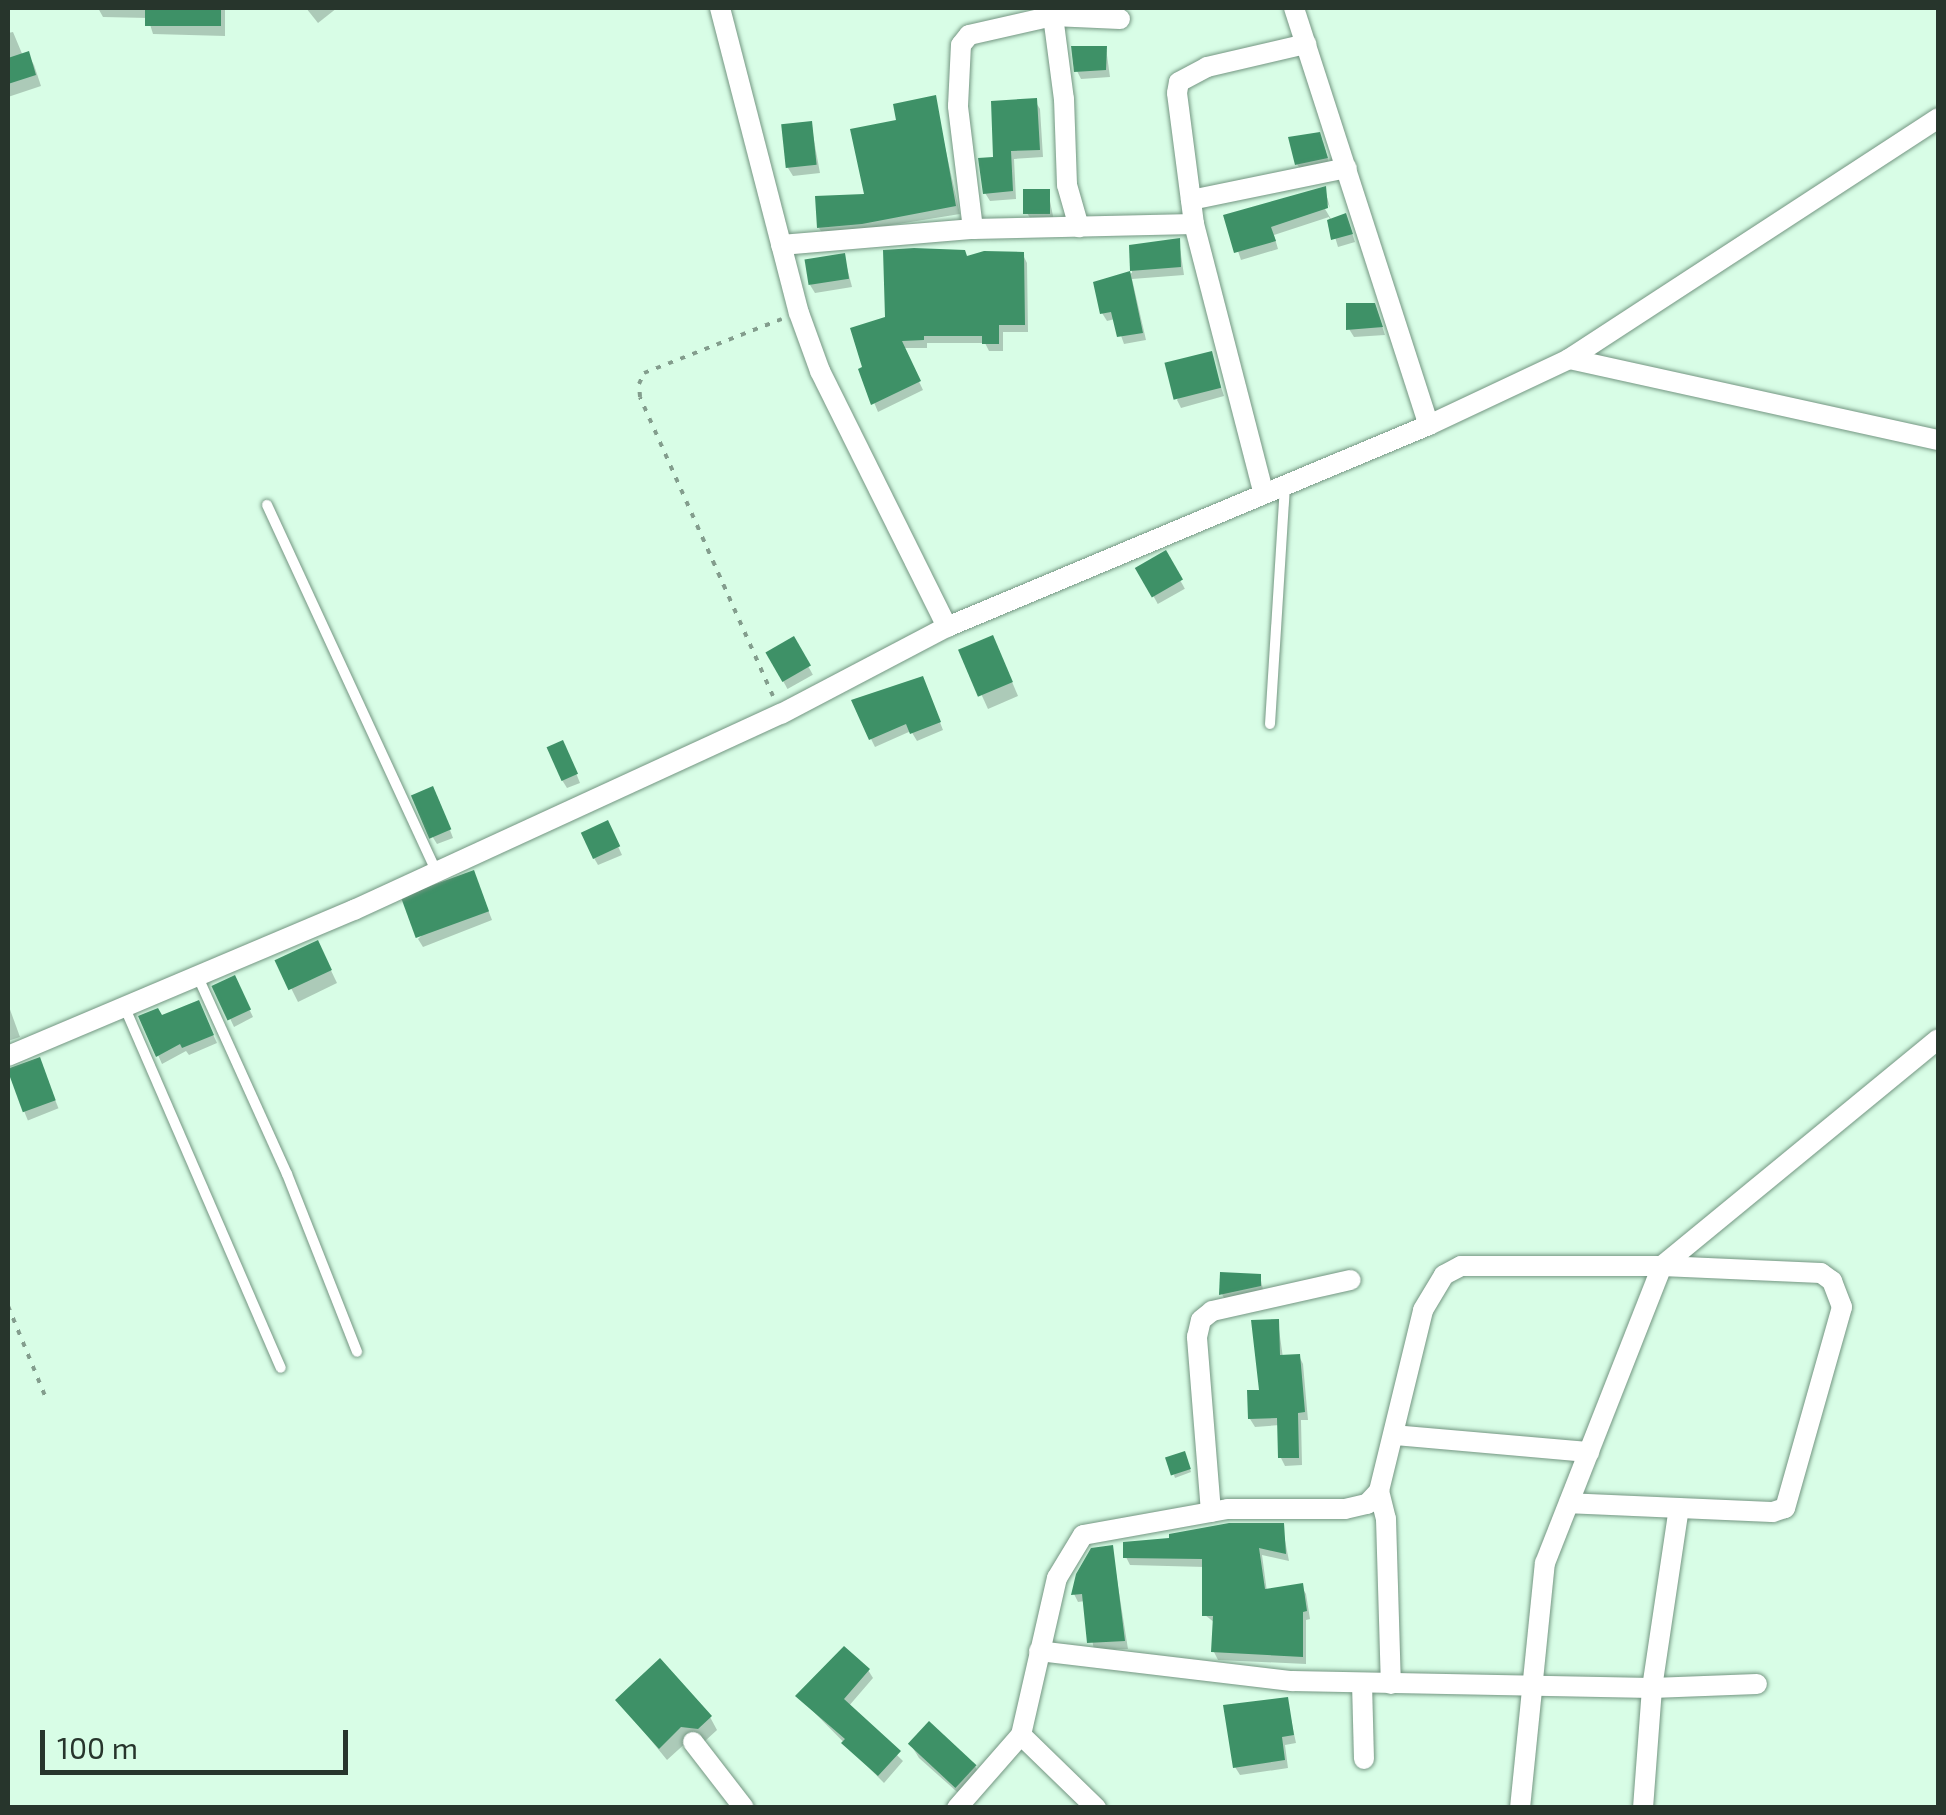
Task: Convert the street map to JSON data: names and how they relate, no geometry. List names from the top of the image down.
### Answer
{
  "scale_bar": "100 m"
}
